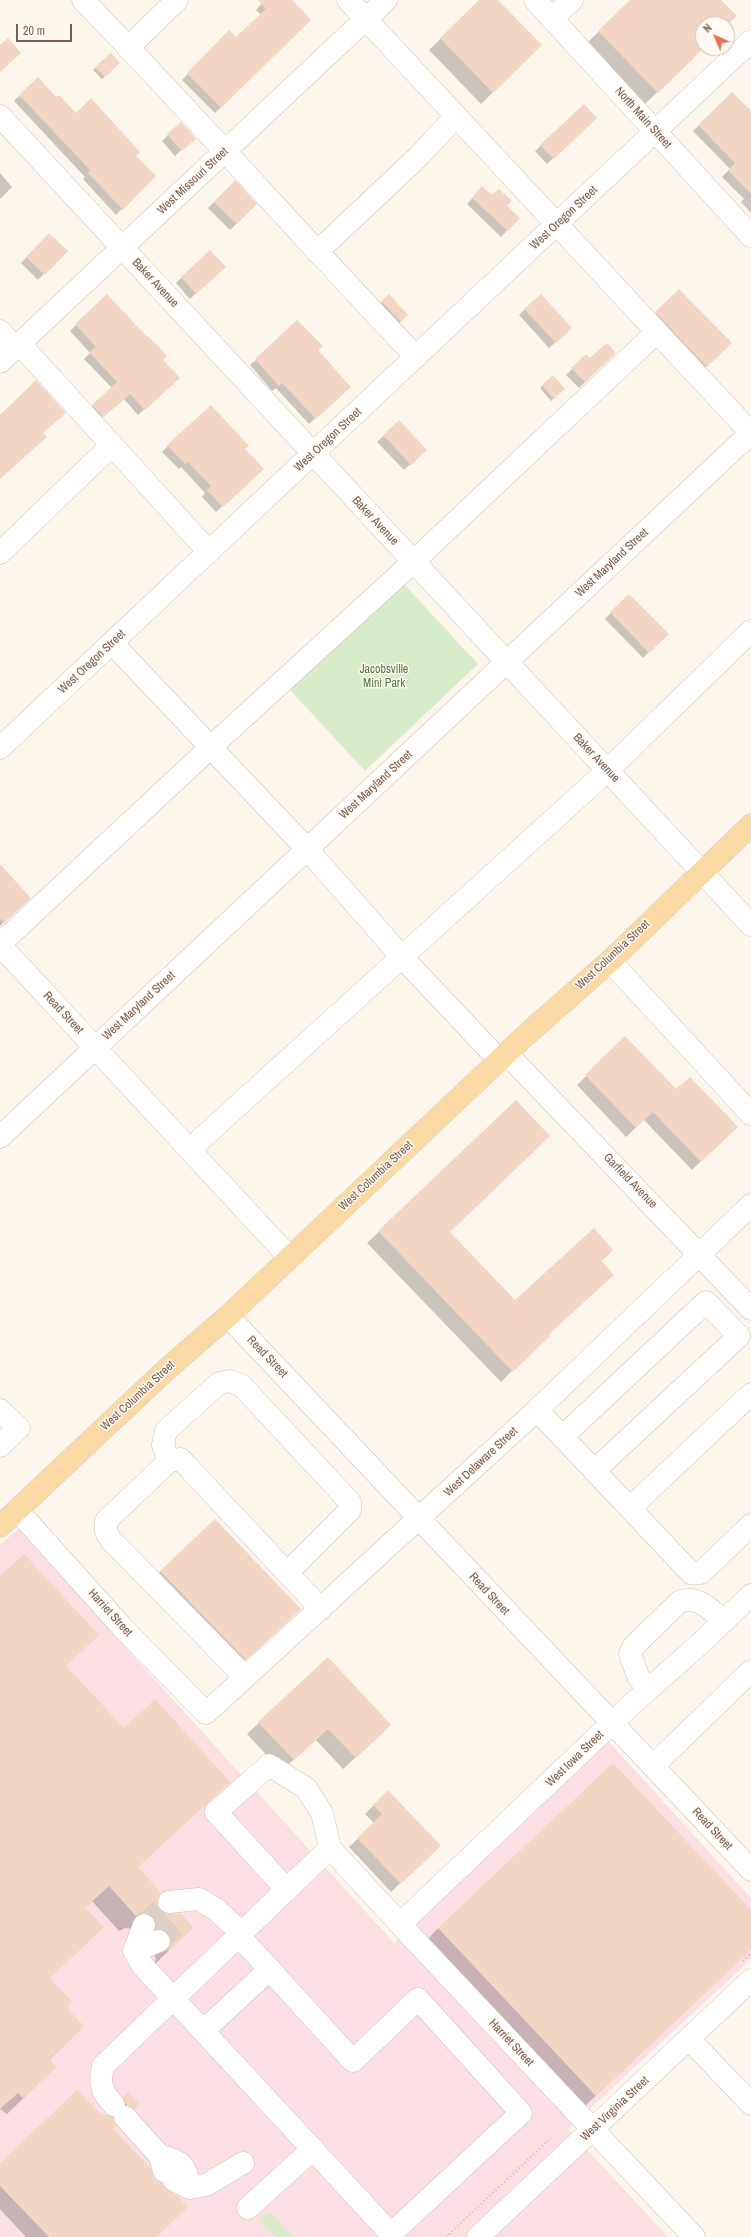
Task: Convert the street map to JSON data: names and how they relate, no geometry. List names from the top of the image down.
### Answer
{
  "streets": {
    "main road": ["West Columbia Street"],
    "street": [
      "North Main Street",
      "West Missouri Street",
      "West Oregon Street",
      "Baker Avenue",
      "West Maryland Street",
      "Read Street",
      "Garfield Avenue",
      "West Delaware Street",
      "Harriet Street",
      "West Iowa Street",
      "West Virginia Street"
    ]
  },
  "crossings": [
    ["North Main Street", "West Oregon Street"],
    ["West Missouri Street", "Baker Avenue"],
    ["West Oregon Street", "Baker Avenue"],
    ["West Oregon Street", "Garfield Avenue"],
    ["Baker Avenue", "West Maryland Street"],
    ["Baker Avenue", "West Columbia Street"],
    ["West Maryland Street", "Read Street"],
    ["West Maryland Street", "Garfield Avenue"],
    ["West Columbia Street", "Read Street"],
    ["West Columbia Street", "Garfield Avenue"],
    ["West Columbia Street", "Harriet Street"],
    ["Read Street", "West Delaware Street"],
    ["Read Street", "West Iowa Street"],
    ["Garfield Avenue", "West Delaware Street"],
    ["West Delaware Street", "Harriet Street"],
    ["Harriet Street", "West Iowa Street"],
    ["Harriet Street", "West Virginia Street"]
  ],
  "parks": ["Jacobsville Mini Park"],
  "scale_bar": "20 m",
  "north": "top left"
}
